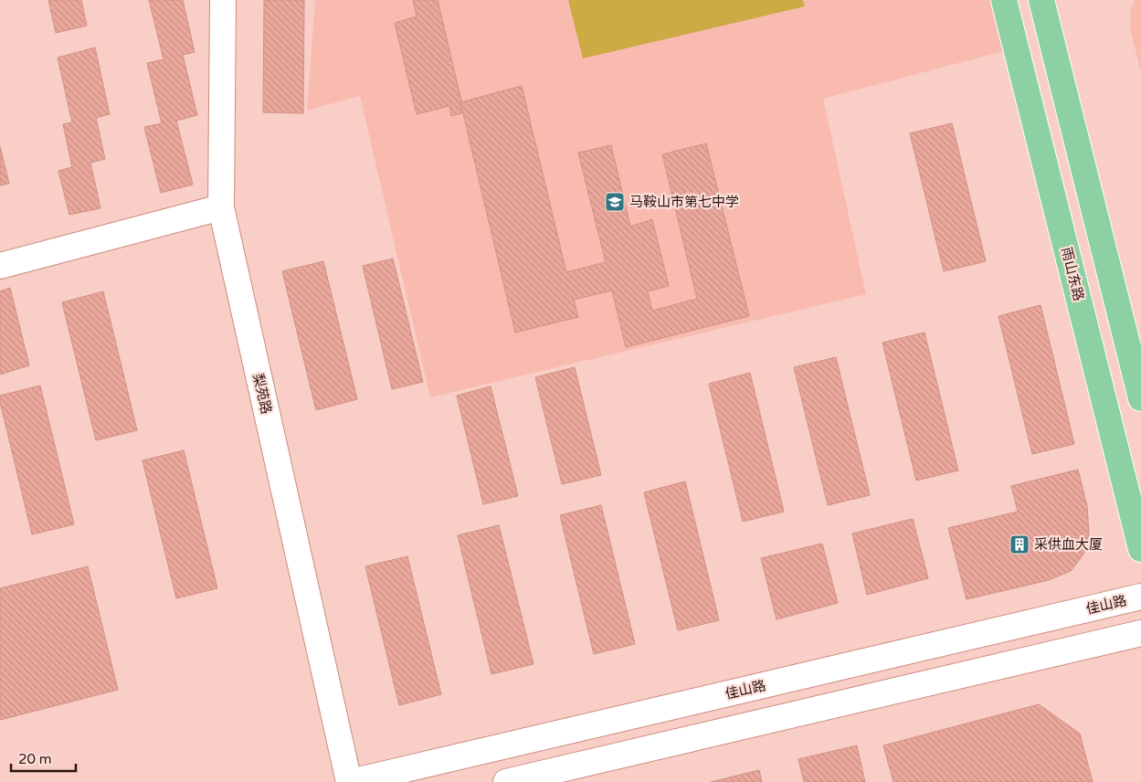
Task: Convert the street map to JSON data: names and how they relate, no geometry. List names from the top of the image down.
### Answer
{
  "streets": {
    "main road": ["雨山东路"],
    "street": ["梨苑路", "佳山路"]
  },
  "crossings": [
    ["梨苑路", "佳山路"]
  ],
  "places": {
    "school or university": ["马鞍山市第七中学"],
    "building": ["采供血大厦"]
  },
  "scale_bar": "20 m"
}
